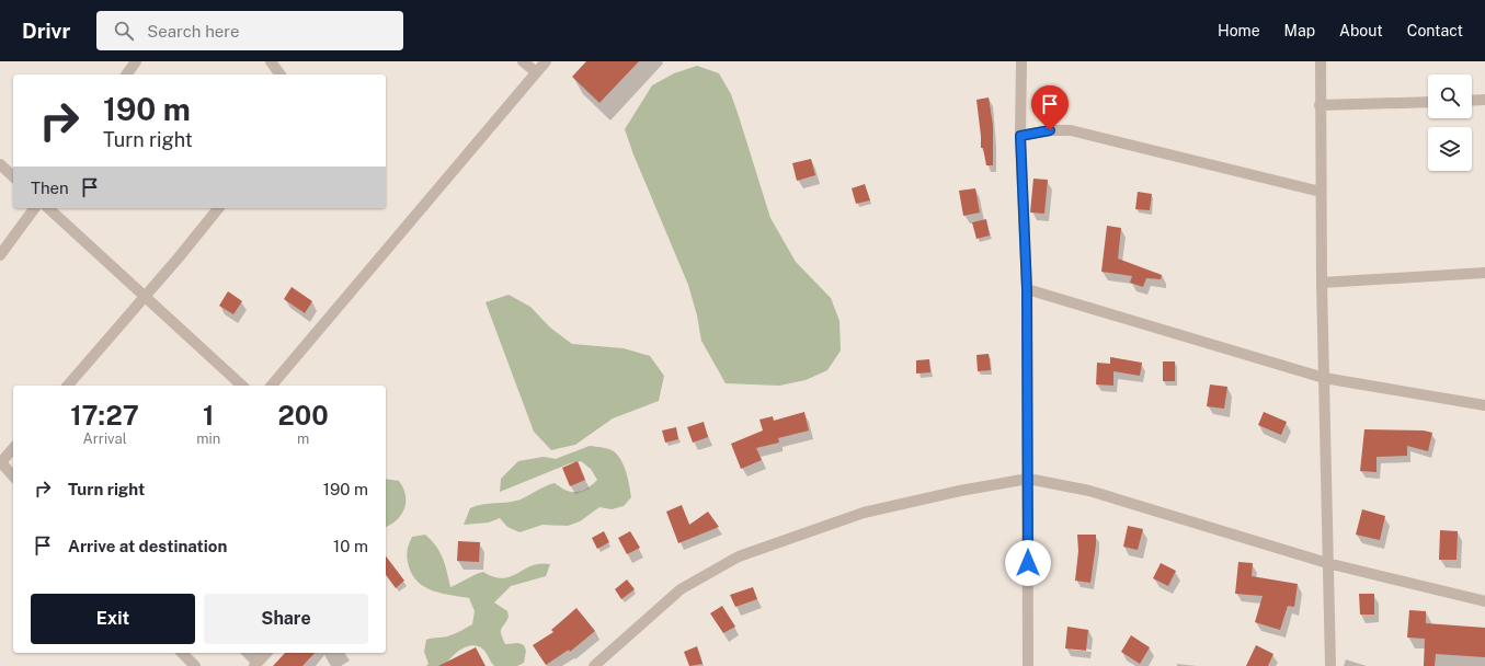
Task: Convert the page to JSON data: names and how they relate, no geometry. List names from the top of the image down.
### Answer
{
  "page": {
    "header": "Drivr",
    "search": "Search here",
    "nav": [
      "Home",
      "Map",
      "About",
      "Contact"
    ],
    "turn": ["190 m", "Turn right"],
    "then": "Then",
    "eta": [
      "17:27",
      "Arrival",
      "1",
      "min",
      "200",
      "m"
    ],
    "list": [
      {
        "name": "Turn right",
        "value": "190 m"
      },
      {
        "name": "Arrive at destination",
        "value": "10 m"
      }
    ],
    "buttons": ["Exit", "Share"]
  }
}
